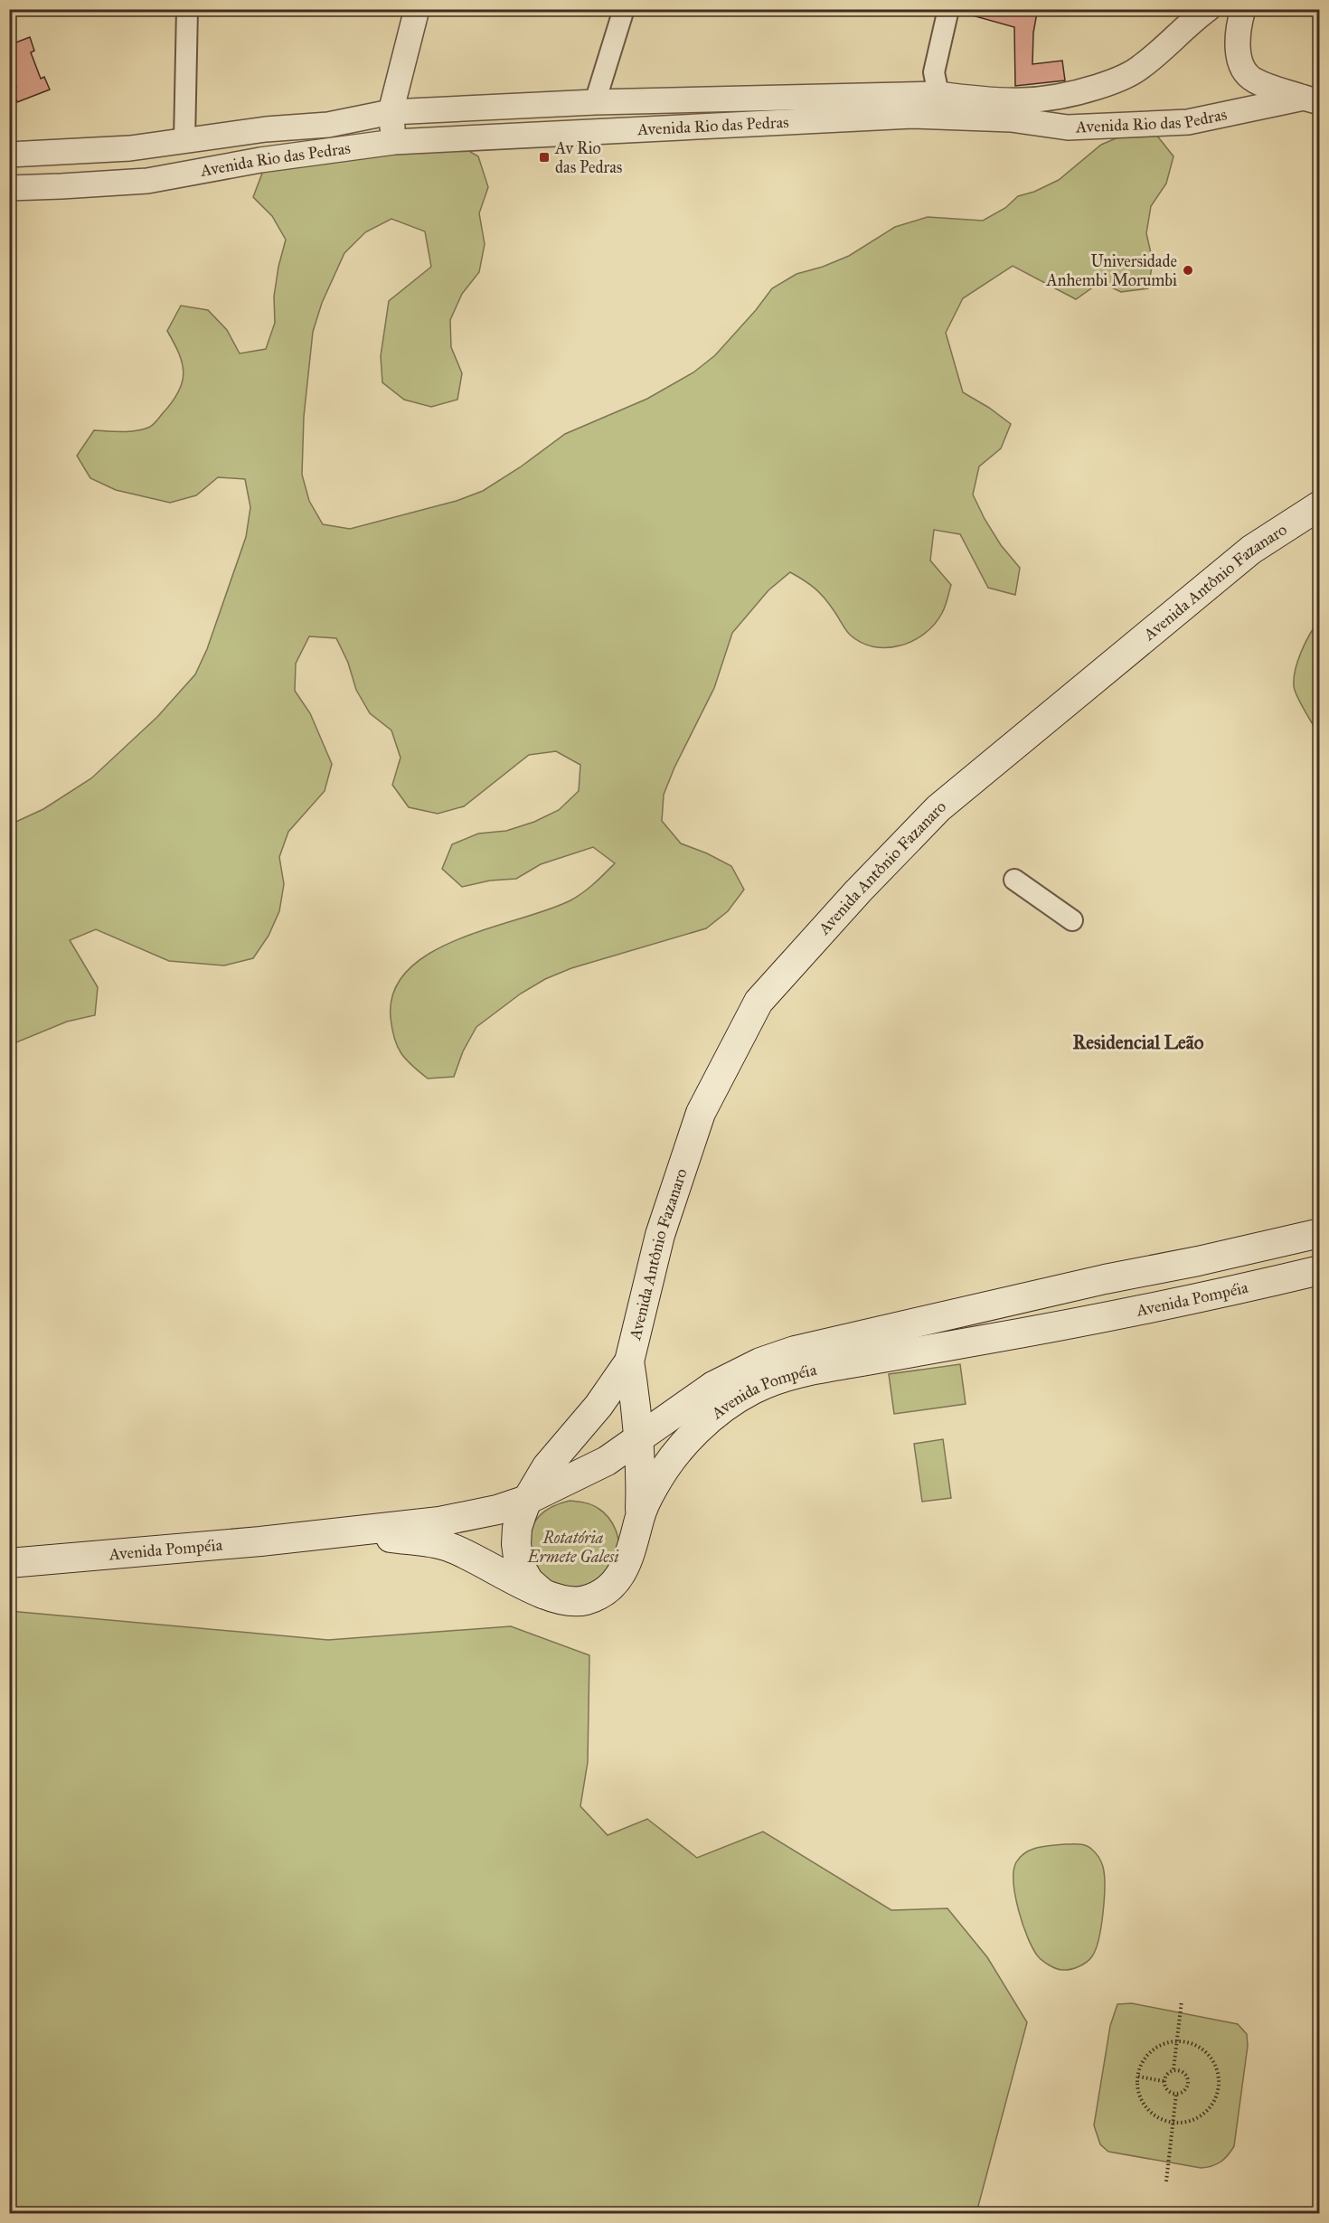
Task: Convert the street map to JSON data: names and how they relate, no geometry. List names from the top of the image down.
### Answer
{
  "streets": {
    "main road": ["Avenida Antônio Fazanaro", "Avenida Pompéia"],
    "street": ["Avenida Rio das Pedras"]
  },
  "crossings": [
    ["Avenida Antônio Fazanaro", "Avenida Pompéia"]
  ],
  "districts": ["Residencial Leão"],
  "parks": ["Rotatória Ermete Galesi"],
  "places": {
    "transit": ["Av Rio das Pedras"],
    "other": ["Universidade Anhembi Morumbi"]
  }
}
